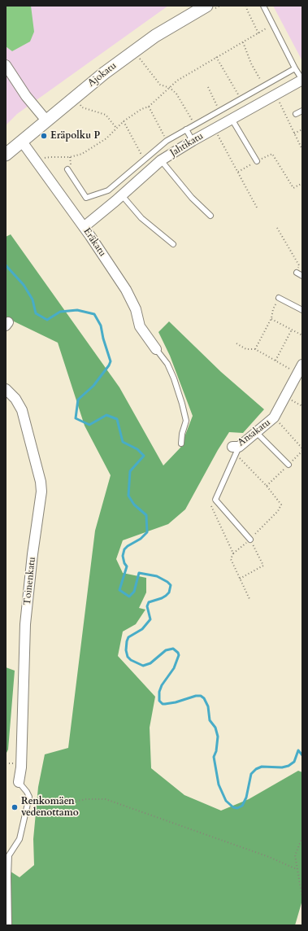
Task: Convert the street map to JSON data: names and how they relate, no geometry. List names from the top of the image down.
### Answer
{
  "streets": {
    "street": [
      "Ajokatu",
      "Jahtikatu",
      "Eräkatu",
      "Ansakatu",
      "Toinenkatu"
    ]
  },
  "crossings": [
    ["Ajokatu", "Eräkatu"],
    ["Jahtikatu", "Eräkatu"]
  ],
  "places": ["Eräpolku P", "Renkomäen vedenottamo"]
}
